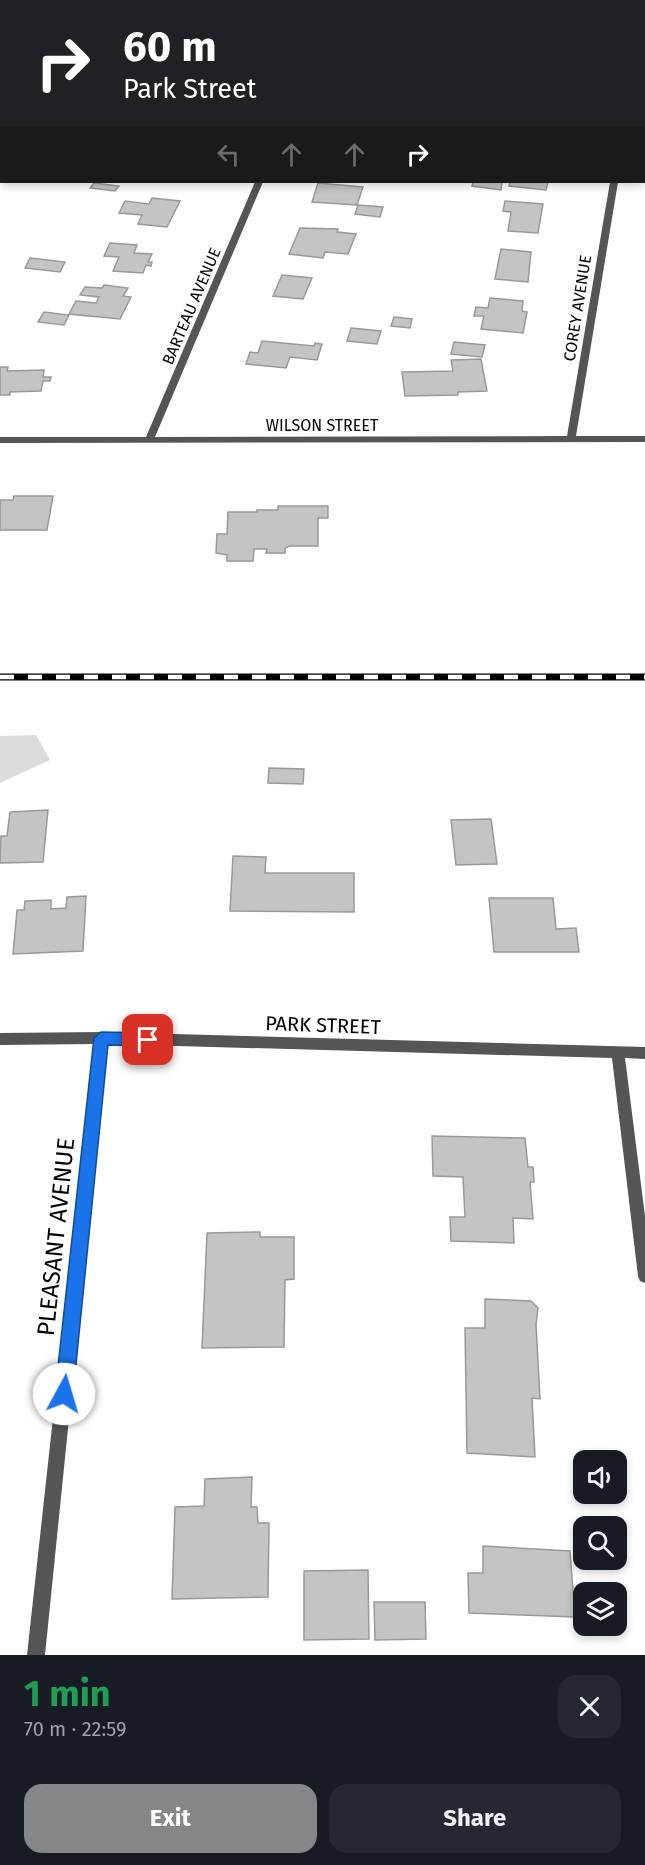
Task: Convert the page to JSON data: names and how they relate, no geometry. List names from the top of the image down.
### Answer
{
  "streets": {
    "street": [
      "BARTEAU AVENUE",
      "COREY AVENUE",
      "WILSON STREET",
      "PARK STREET",
      "PLEASANT AVENUE"
    ]
  },
  "crossings": [
    ["BARTEAU AVENUE", "WILSON STREET"],
    ["COREY AVENUE", "WILSON STREET"],
    ["PARK STREET", "PLEASANT AVENUE"]
  ],
  "page": {
    "turn": ["60 m", "Park Street"],
    "heading": ["1 min", "70 m · 22:59"],
    "buttons": ["Exit", "Share"]
  }
}
